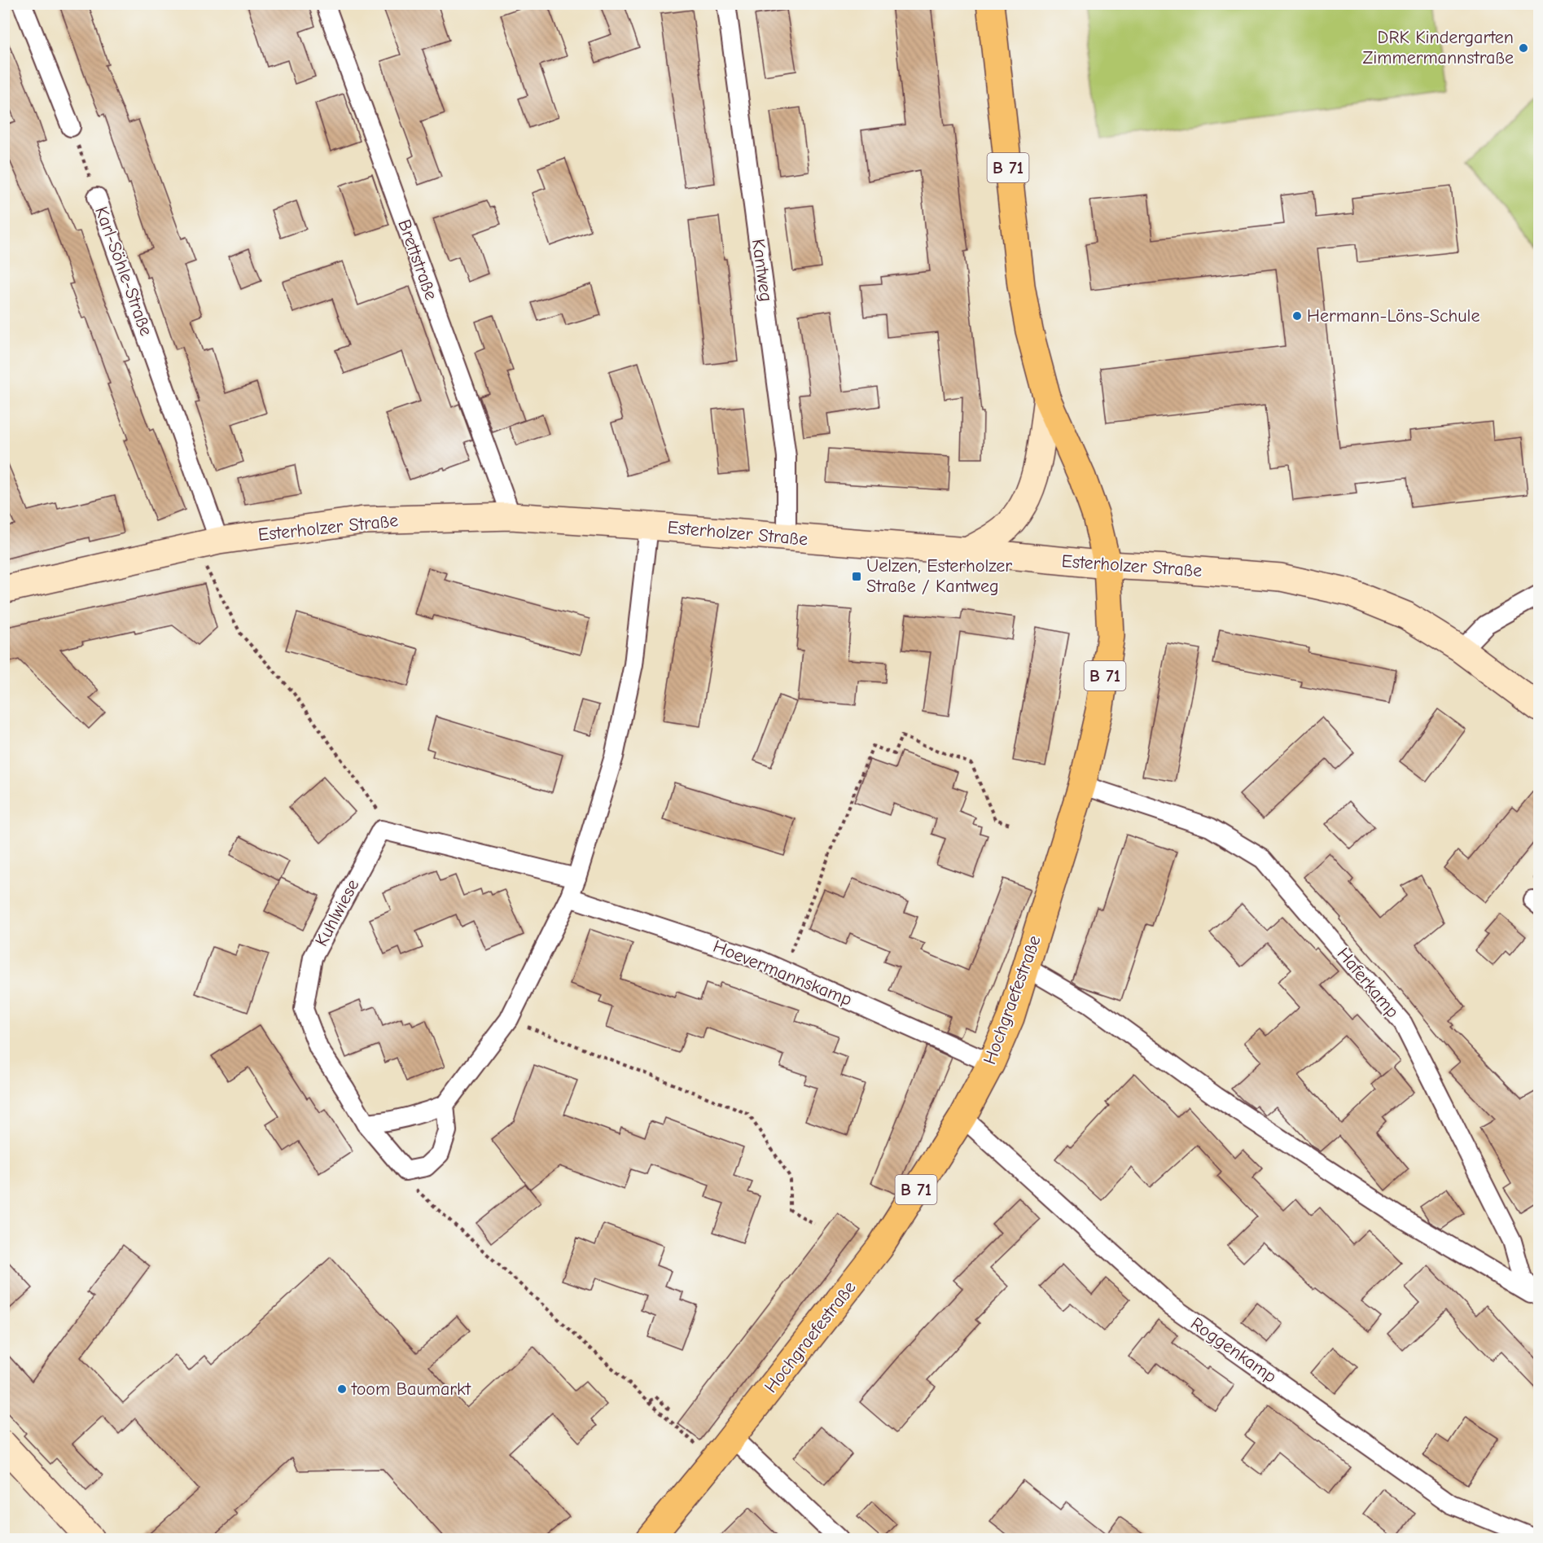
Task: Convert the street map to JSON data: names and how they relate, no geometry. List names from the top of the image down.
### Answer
{
  "streets": {
    "main road": ["B 71", "Hochgraefestraße"],
    "street": [
      "Brettstraße",
      "Kantweg",
      "Karl-Söhle-Straße",
      "Esterholzer Straße",
      "Kuhlwiese",
      "Hoevermannskamp",
      "Haferkamp",
      "Roggenkamp"
    ]
  },
  "crossings": [
    ["B 71", "Esterholzer Straße"],
    ["B 71", "Hochgraefestraße"],
    ["Brettstraße", "Esterholzer Straße"],
    ["Kantweg", "Esterholzer Straße"],
    ["Karl-Söhle-Straße", "Esterholzer Straße"],
    ["Esterholzer Straße", "Hochgraefestraße"],
    ["Hoevermannskamp", "Hochgraefestraße"],
    ["Haferkamp", "Hochgraefestraße"],
    ["Hochgraefestraße", "Roggenkamp"]
  ],
  "places": {
    "other": ["DRK Kindergarten Zimmermannstraße", "Hermann-Löns-Schule", "toom Baumarkt"],
    "transit": ["Uelzen, Esterholzer Straße / Kantweg"]
  }
}
